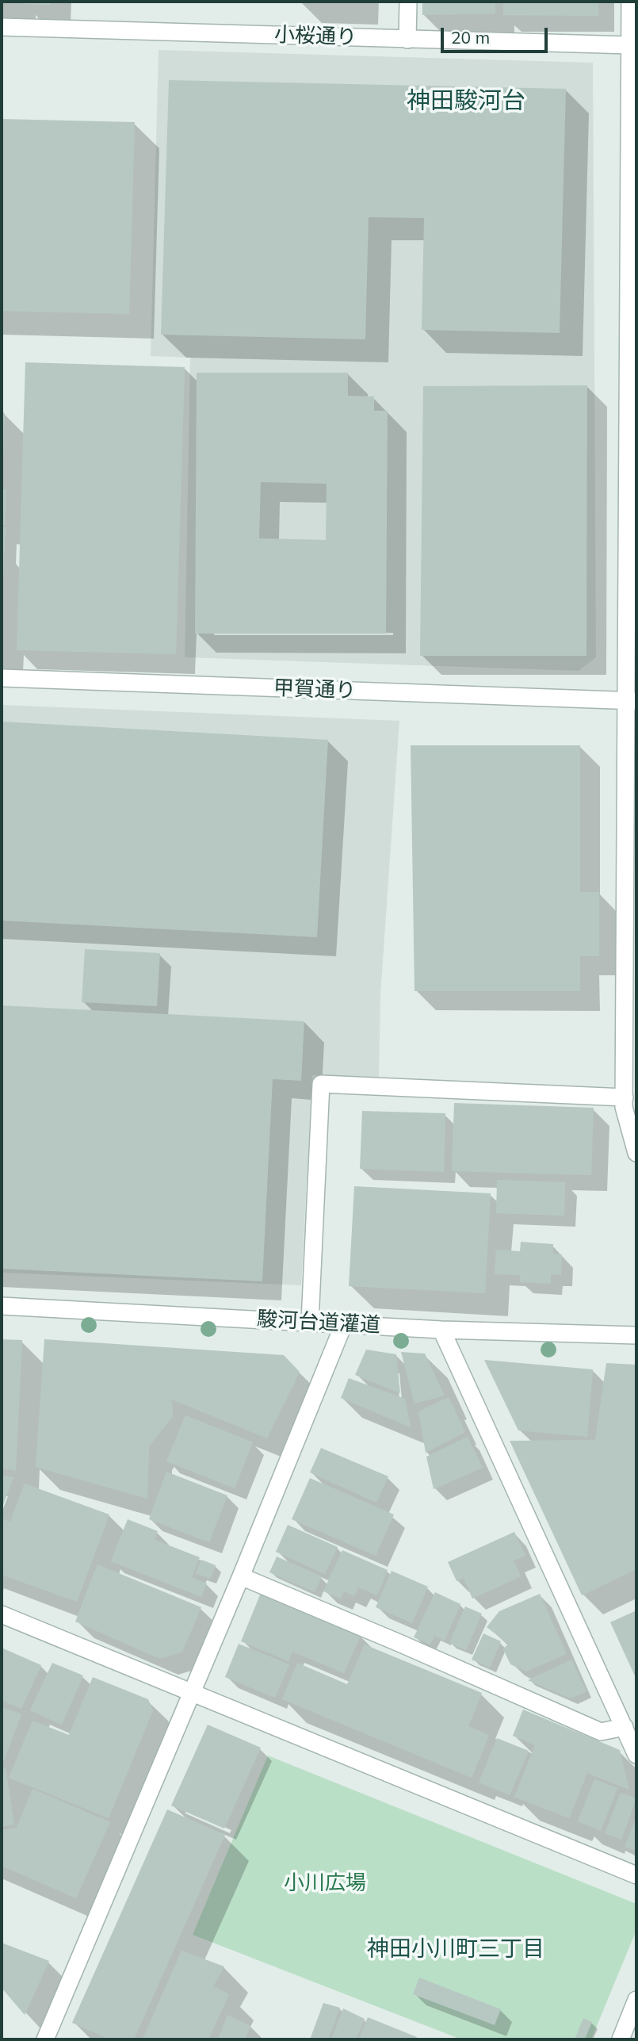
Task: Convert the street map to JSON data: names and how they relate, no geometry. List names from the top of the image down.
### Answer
{
  "streets": {
    "street": ["小桜通り", "甲賀通り", "駿河台道灌道"]
  },
  "districts": ["神田駿河台", "神田小川町三丁目"],
  "parks": ["小川広場"],
  "scale_bar": "20 m"
}
